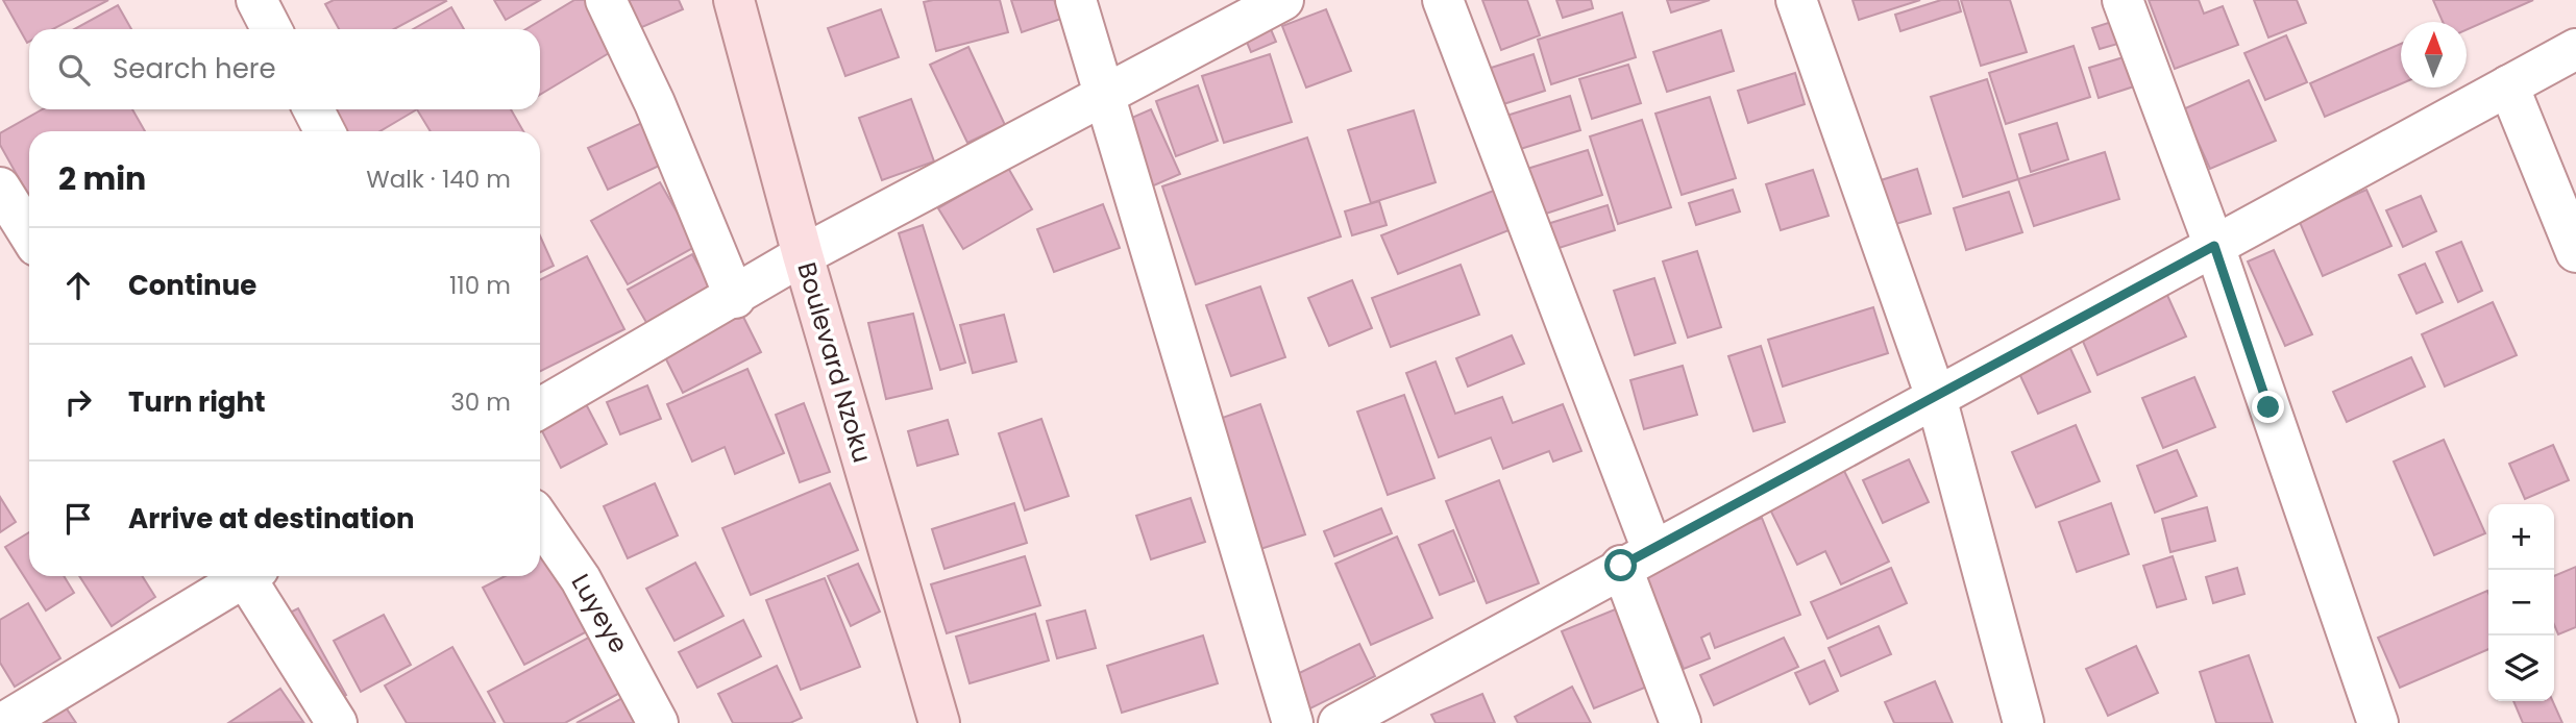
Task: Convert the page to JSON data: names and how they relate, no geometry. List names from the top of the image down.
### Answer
{
  "streets": {
    "street": ["Boulevard Nzoku", "Luyeye"]
  },
  "north": "top",
  "page": {
    "search": "Search here",
    "heading": ["2 min", "Walk · 140 m"],
    "list": [
      ["Continue", "110 m"],
      ["Turn right", "30 m"],
      "Arrive at destination"
    ],
    "map_buttons": ["+", "−"]
  }
}
